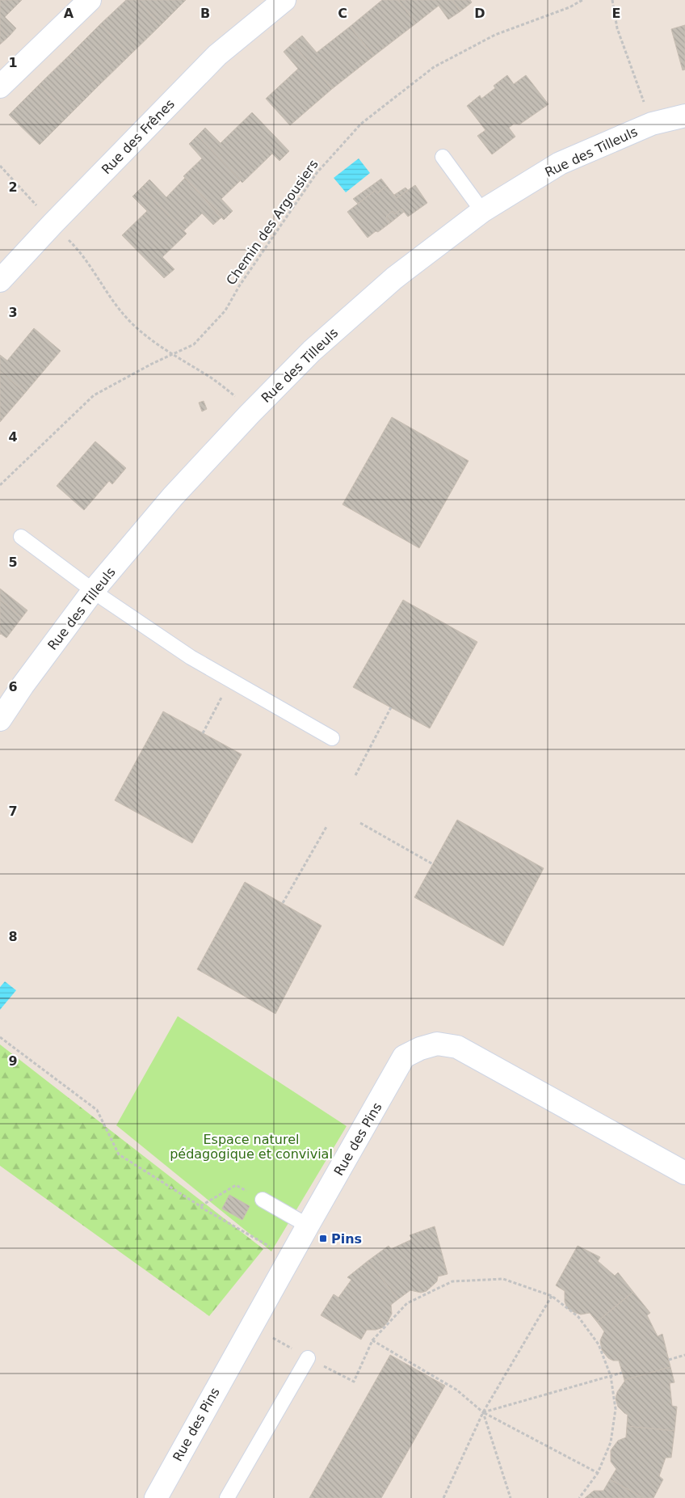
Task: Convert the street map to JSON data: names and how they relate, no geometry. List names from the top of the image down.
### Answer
{
  "streets": {
    "street": ["Rue des Frênes", "Rue des Tilleuls", "Rue des Pins"],
    "path": ["Chemin des Argousiers"]
  },
  "parks": ["Espace naturel pédagogique et convivial"],
  "places": {
    "transit": ["Pins"]
  },
  "grid": {
    "columns": [
      "A",
      "B",
      "C",
      "D",
      "E"
    ],
    "rows": [
      "1",
      "2",
      "3",
      "4",
      "5",
      "6",
      "7",
      "8",
      "9"
    ]
  }
}
